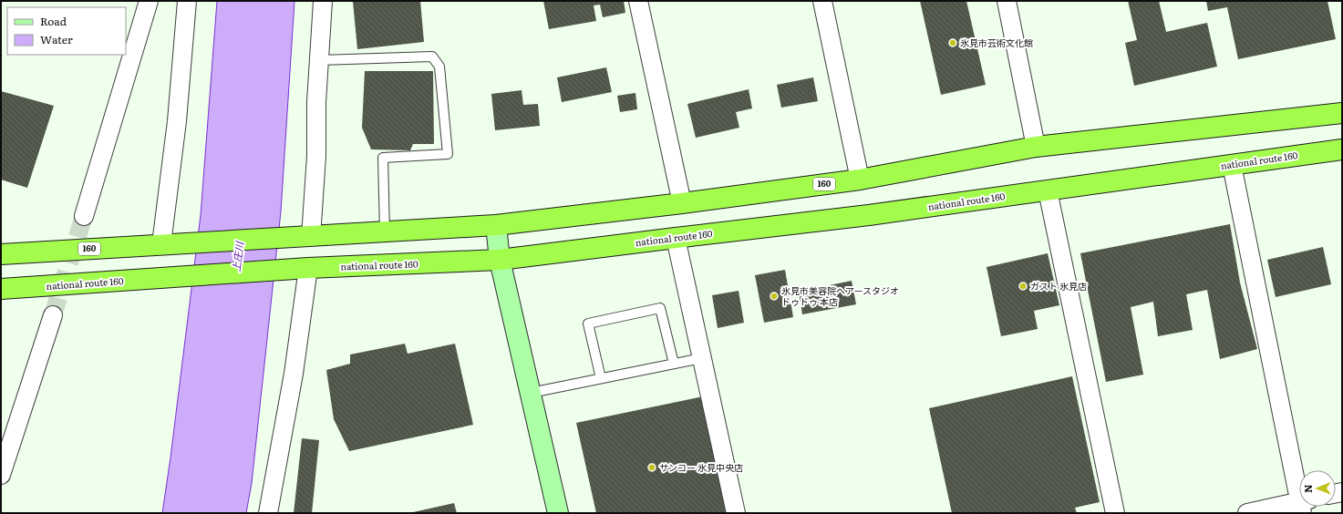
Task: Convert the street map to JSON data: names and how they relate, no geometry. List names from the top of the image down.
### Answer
{
  "streets": {
    "highway": ["national route 160", "160"]
  },
  "water": ["上庄川"],
  "places": [
    "氷見市芸術文化館",
    "ガスト 氷見店",
    "氷見市美容院ヘアースタジオ ドゥドゥ 本店",
    "サンコー 氷見中央店"
  ],
  "legend": ["Road", "Water"],
  "north": "left"
}
